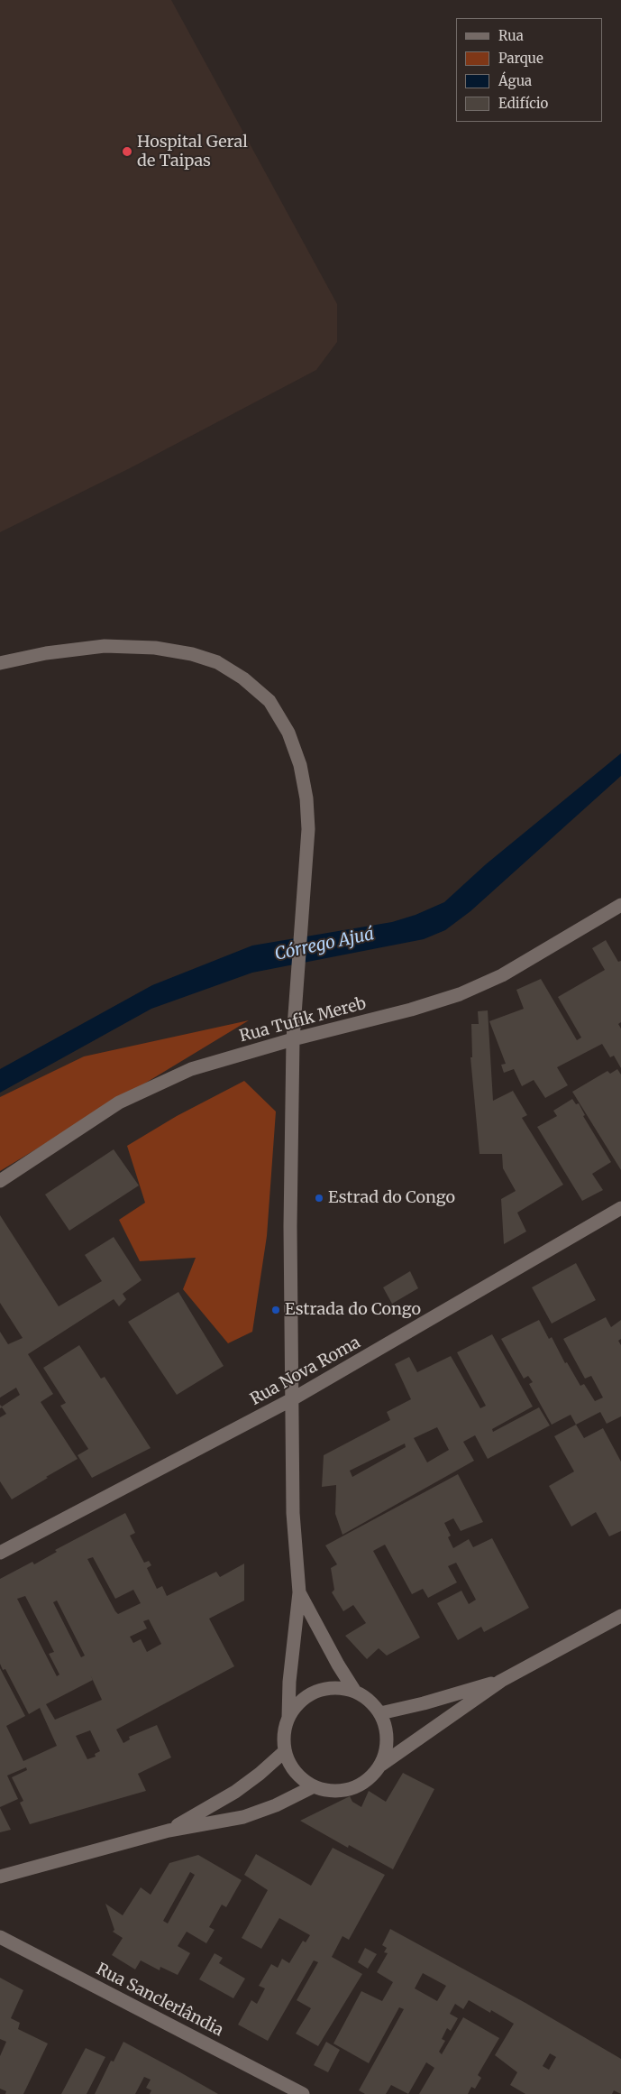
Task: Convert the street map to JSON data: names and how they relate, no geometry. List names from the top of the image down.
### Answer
{
  "streets": {
    "street": ["Rua Tufik Mereb", "Rua Nova Roma", "Rua Sanclerlândia"]
  },
  "water": ["Córrego Ajuá"],
  "places": ["Hospital Geral de Taipas", "Estrad do Congo", "Estrada do Congo"],
  "legend": [
    "Rua",
    "Parque",
    "Água",
    "Edifício"
  ]
}
